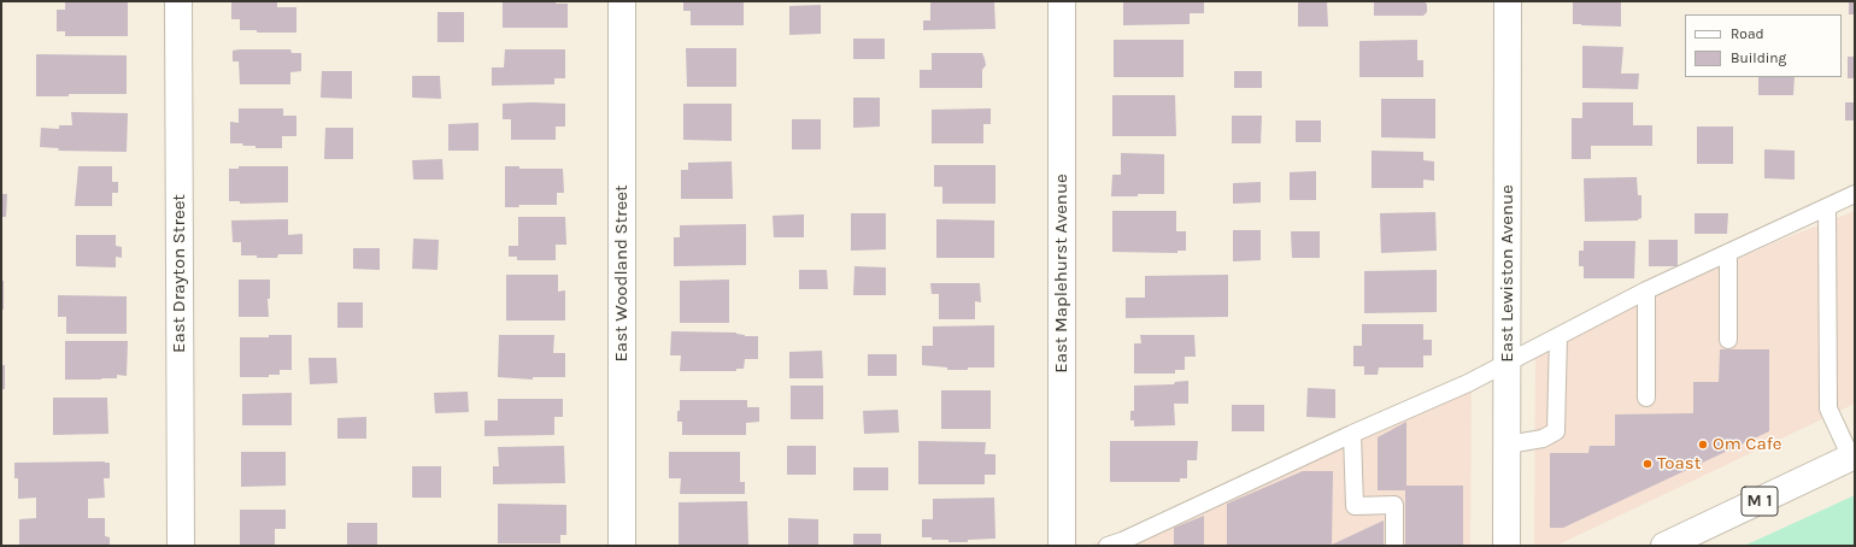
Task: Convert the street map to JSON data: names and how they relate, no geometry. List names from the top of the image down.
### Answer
{
  "streets": {
    "street": [
      "East Drayton Street",
      "East Woodland Street",
      "East Maplehurst Avenue",
      "East Lewiston Avenue",
      "M 1"
    ]
  },
  "places": ["Om Cafe", "Toast"],
  "legend": ["Road", "Building"]
}
